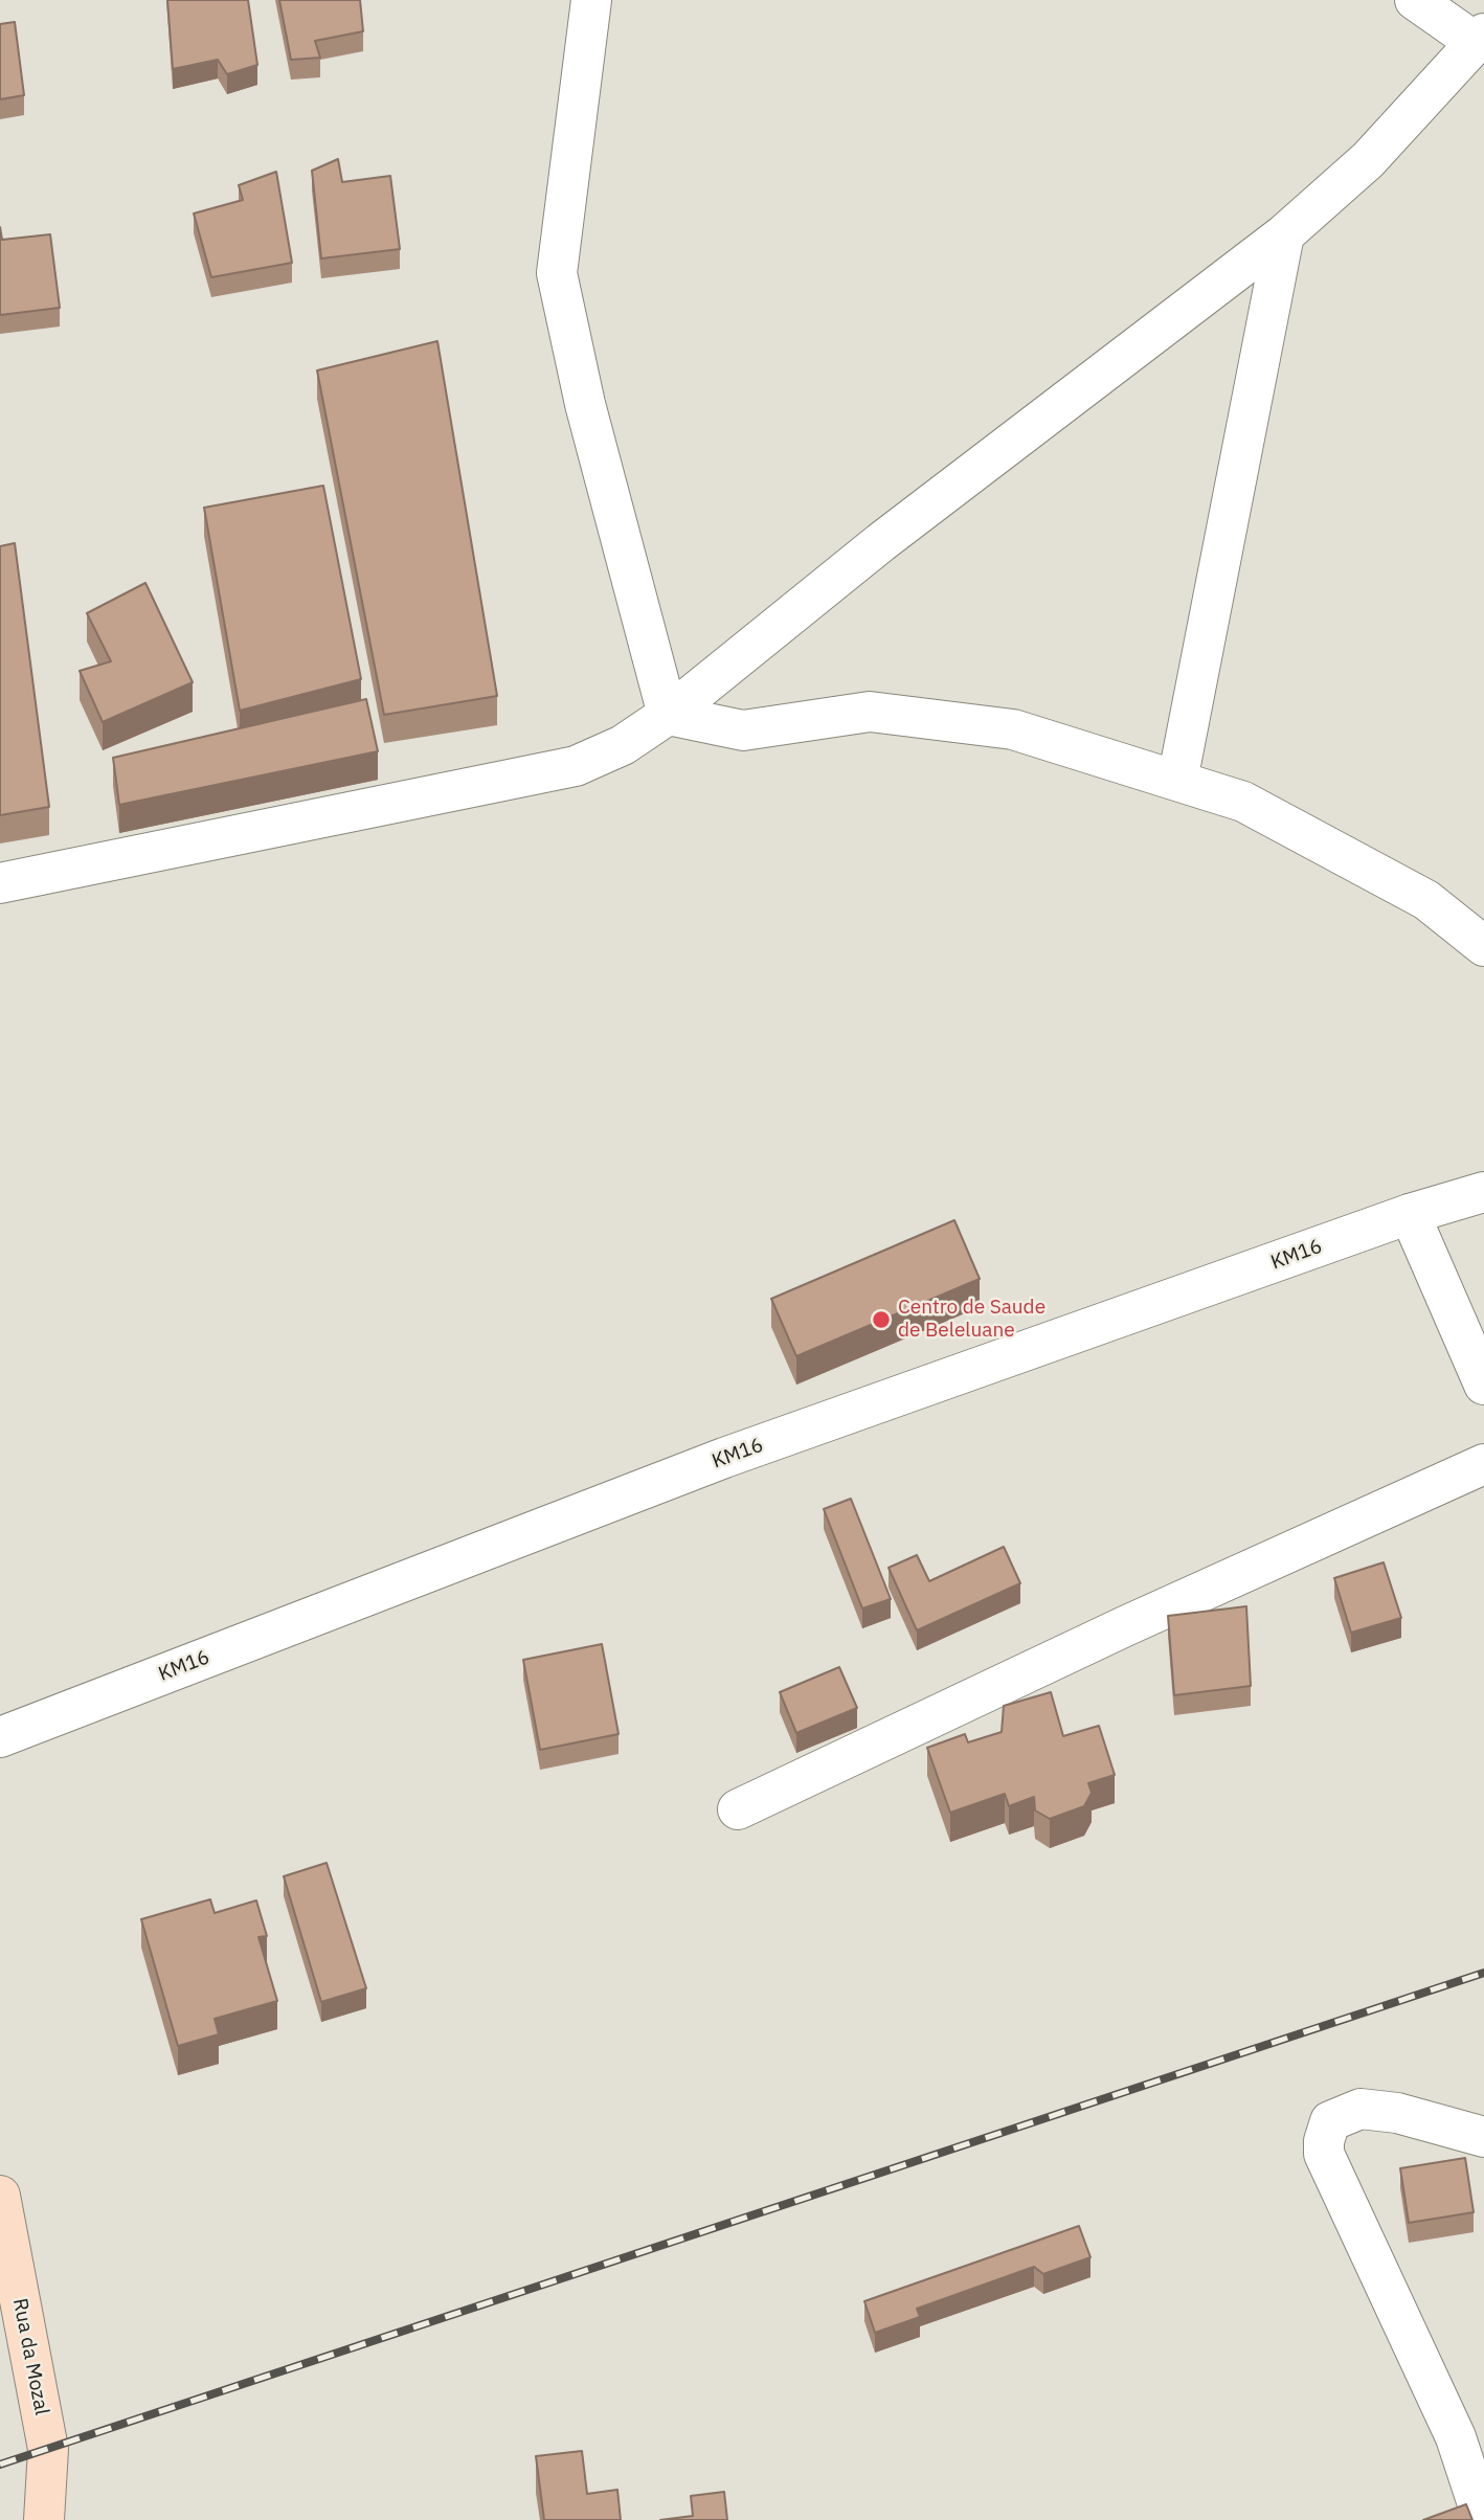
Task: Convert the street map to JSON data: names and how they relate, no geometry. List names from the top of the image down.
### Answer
{
  "streets": {
    "main road": ["Rua da Mozal"],
    "street": ["KM16"]
  },
  "places": ["Centro de Saude de Beleluane"]
}
